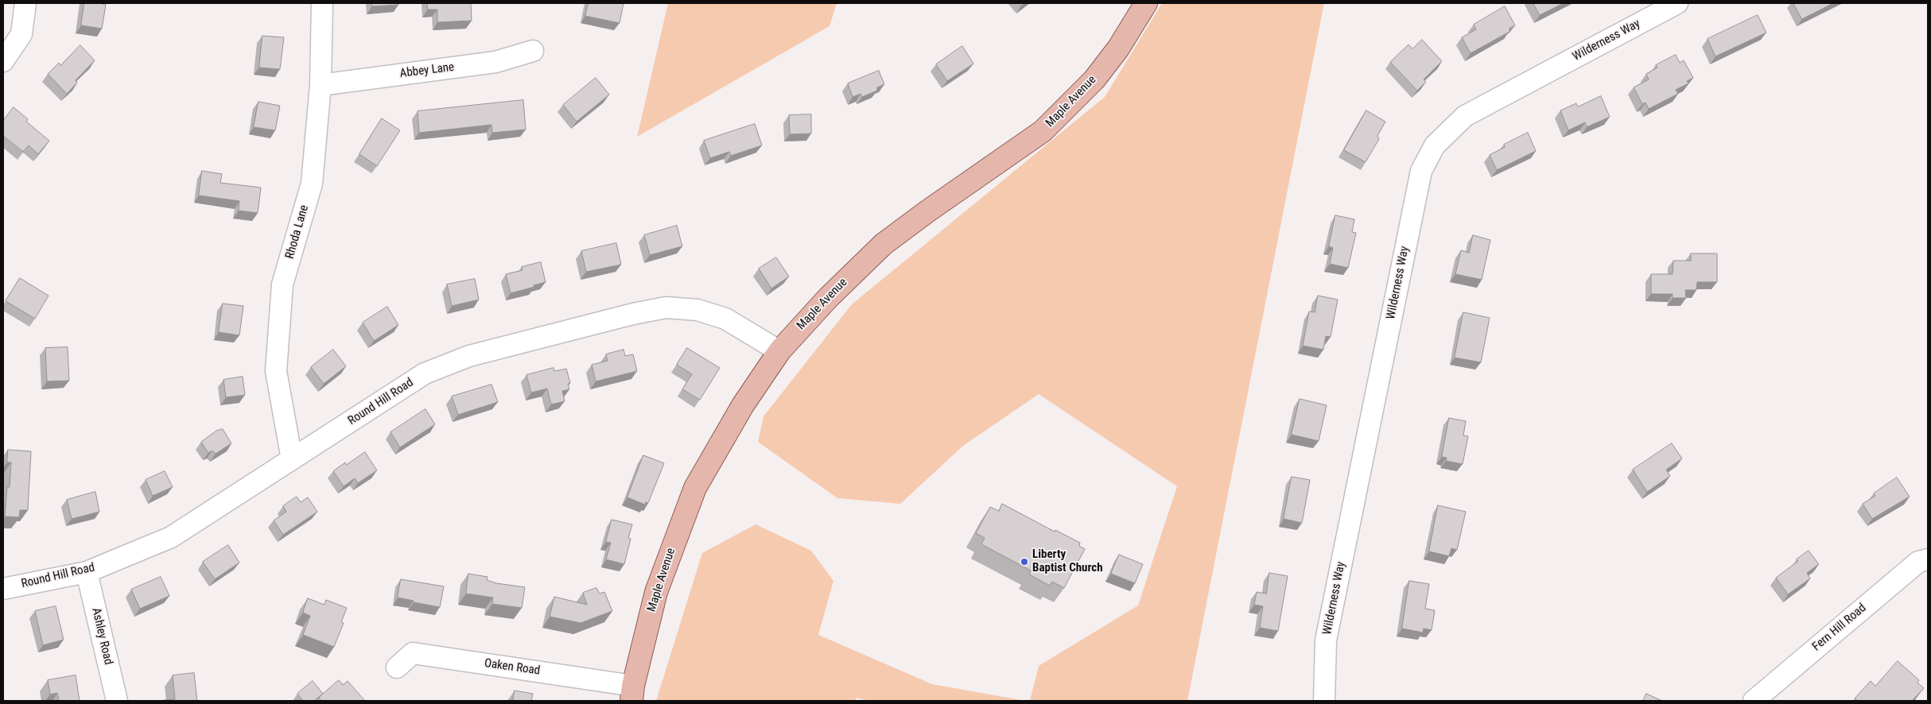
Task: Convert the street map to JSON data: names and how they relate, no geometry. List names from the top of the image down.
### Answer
{
  "streets": {
    "main road": ["Maple Avenue"],
    "street": [
      "Wilderness Way",
      "Abbey Lane",
      "Rhoda Lane",
      "Round Hill Road",
      "Fern Hill Road",
      "Ashley Road",
      "Oaken Road"
    ]
  },
  "crossings": [
    ["Abbey Lane", "Rhoda Lane"],
    ["Maple Avenue", "Round Hill Road"],
    ["Maple Avenue", "Oaken Road"],
    ["Rhoda Lane", "Round Hill Road"],
    ["Round Hill Road", "Ashley Road"]
  ],
  "places": ["Liberty Baptist Church"]
}
